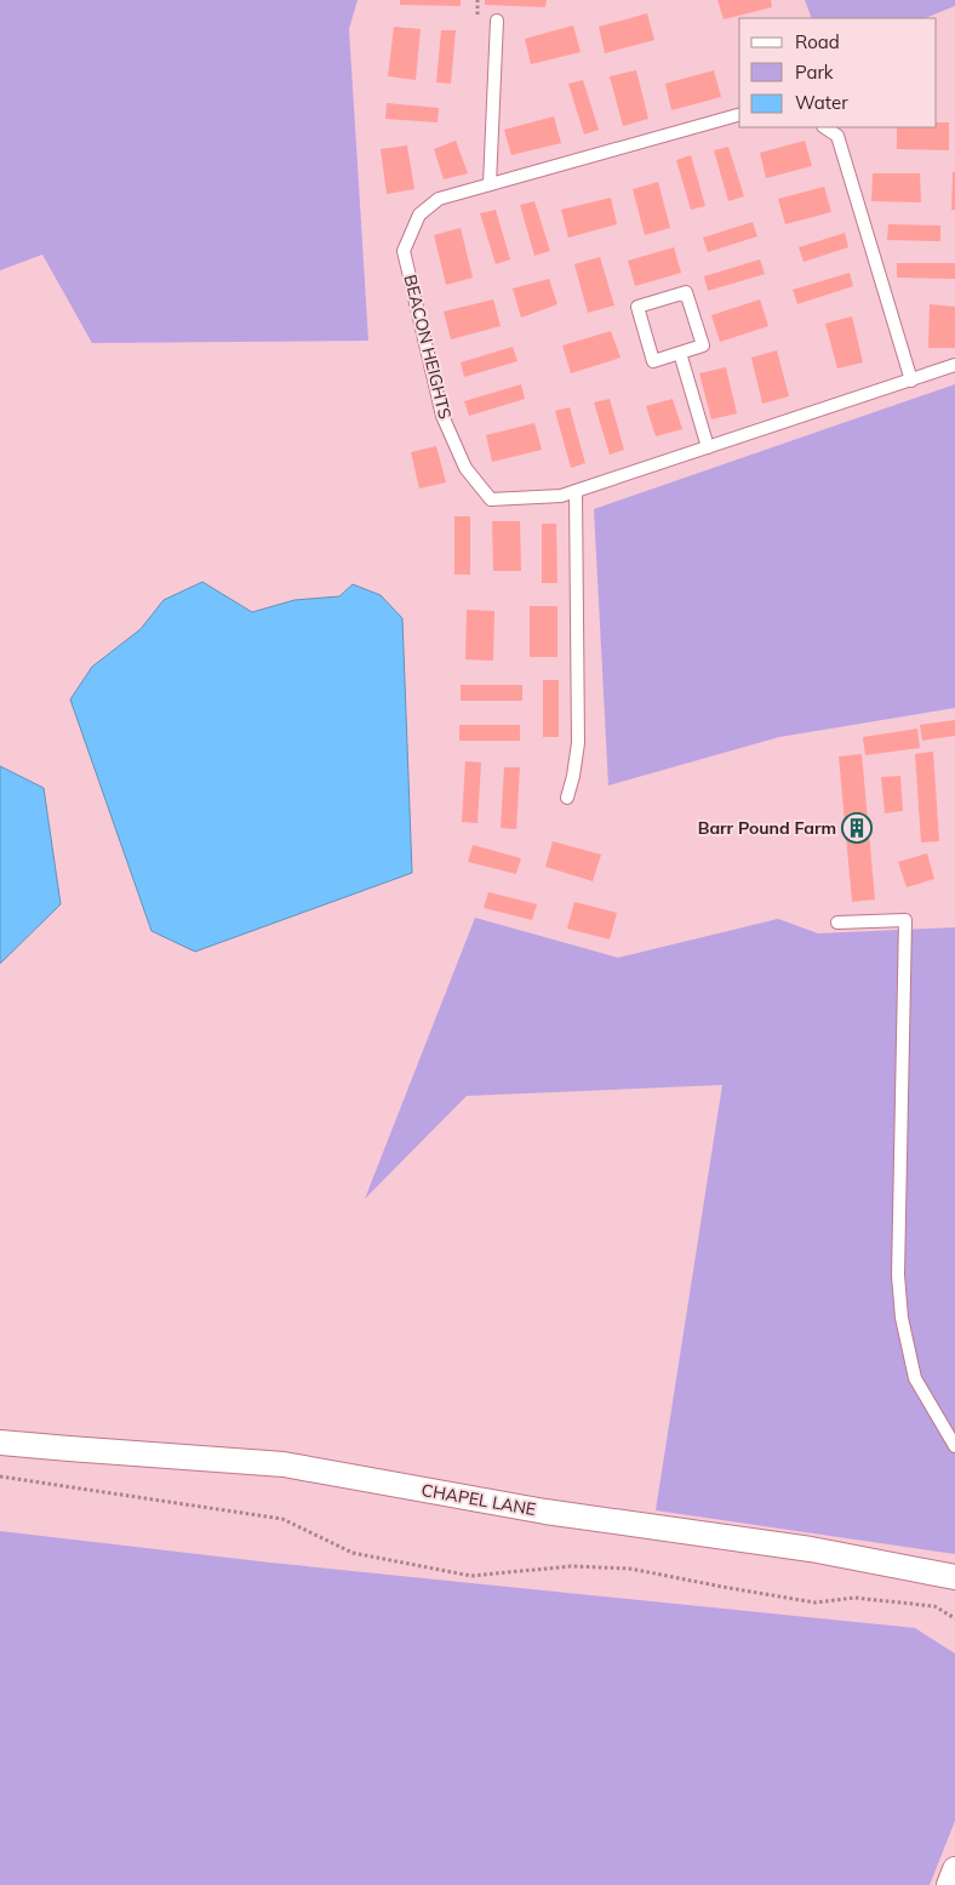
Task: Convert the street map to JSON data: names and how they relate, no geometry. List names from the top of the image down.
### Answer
{
  "streets": {
    "street": ["CHAPEL LANE"],
    "lane": ["BEACON HEIGHTS"]
  },
  "places": {
    "building": ["Barr Pound Farm"]
  },
  "legend": ["Road", "Park", "Water"]
}
